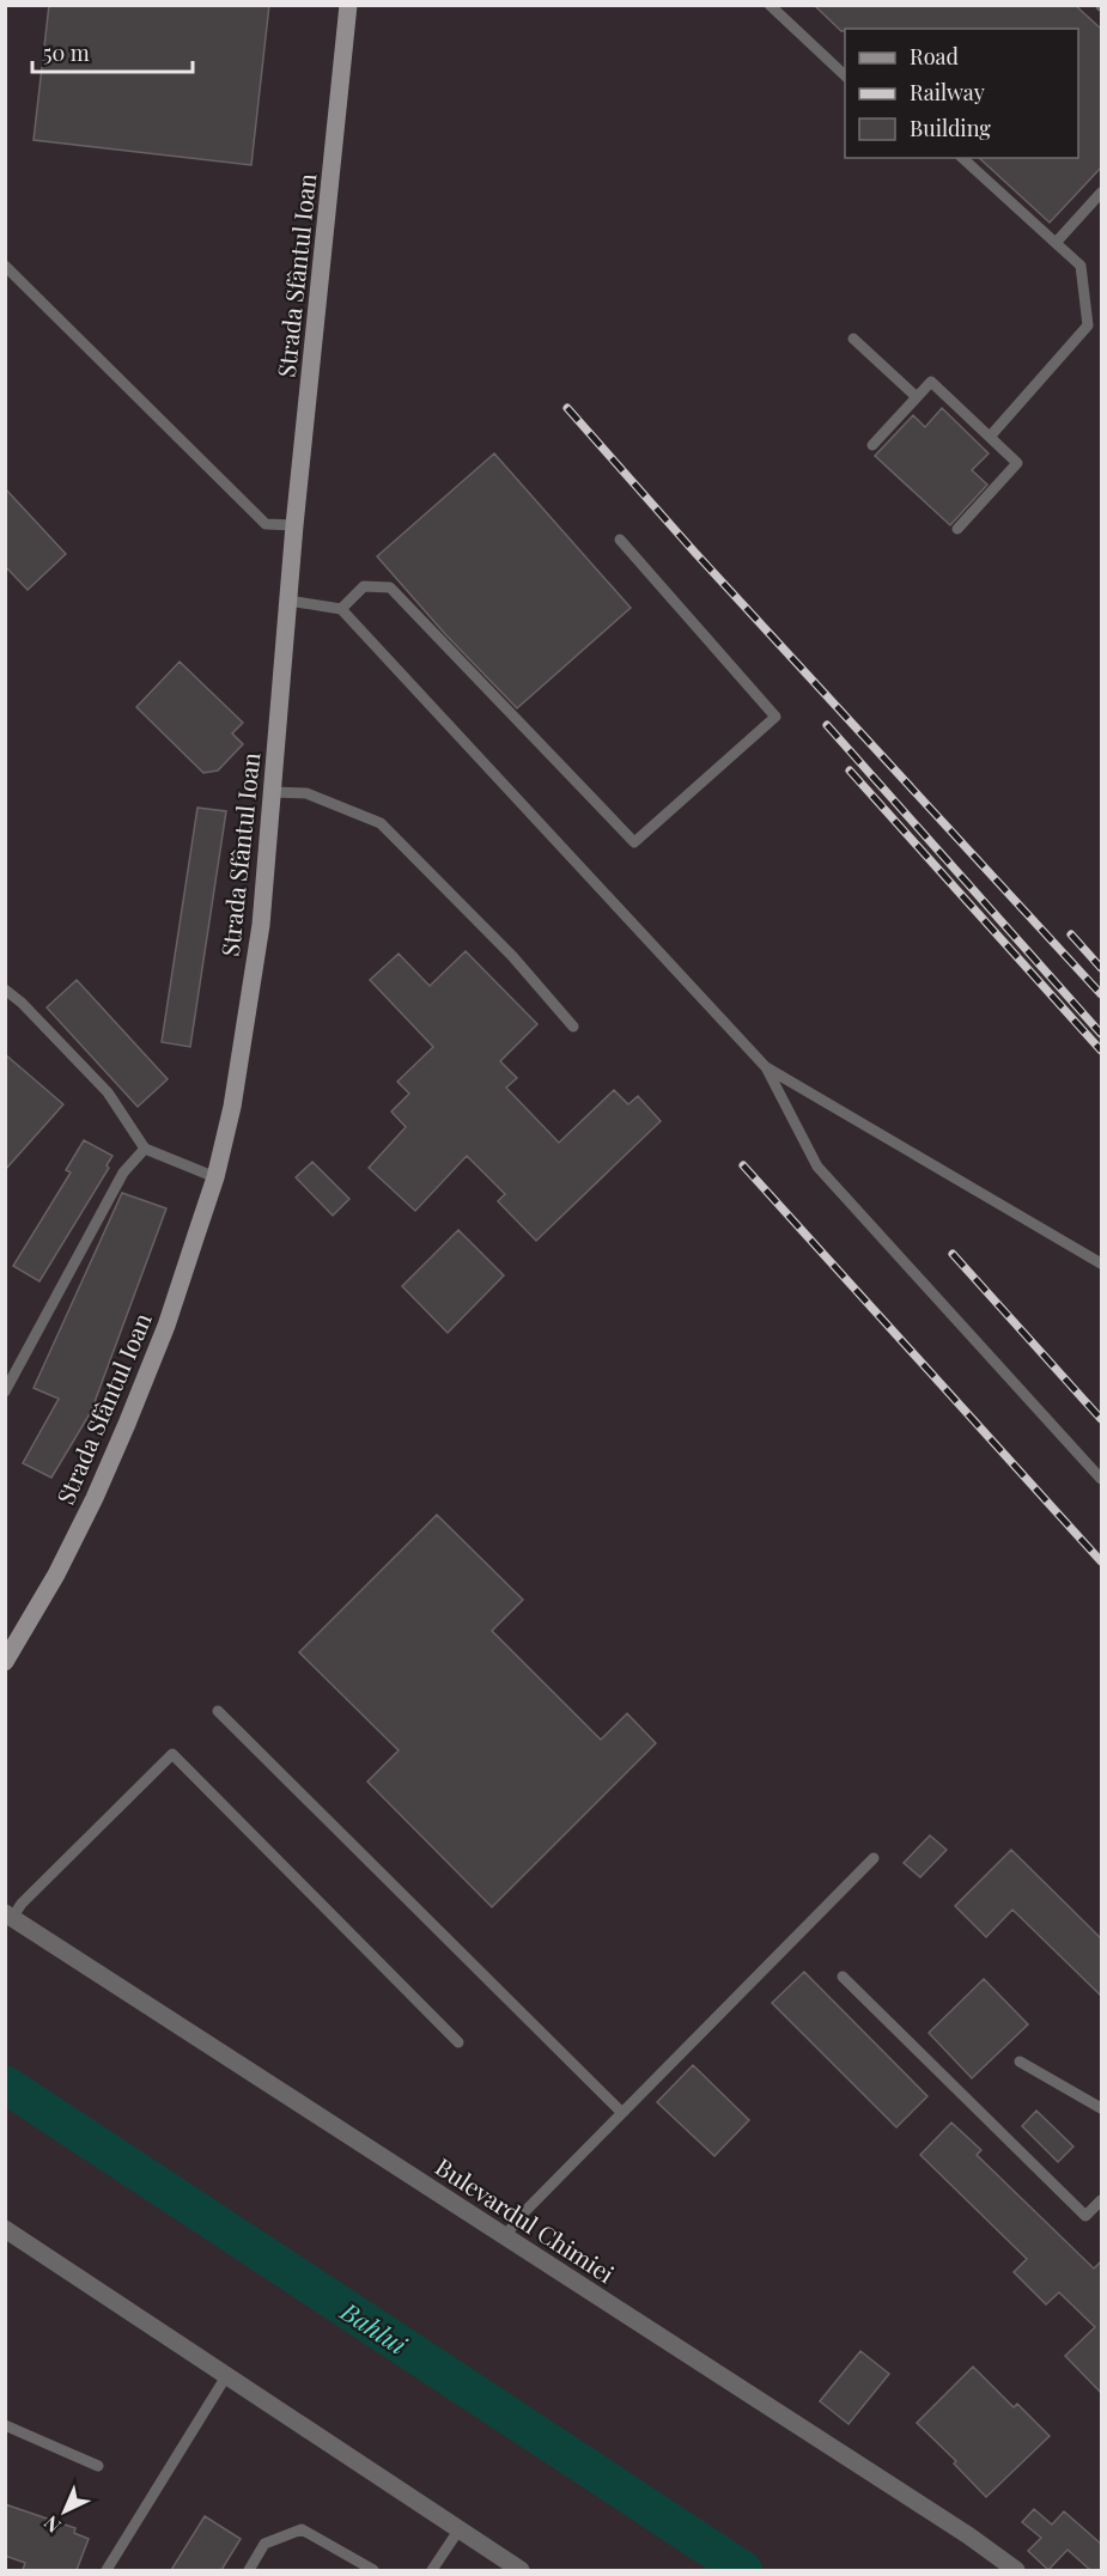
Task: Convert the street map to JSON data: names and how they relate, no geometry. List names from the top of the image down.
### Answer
{
  "streets": {
    "main road": ["Strada Sfântul Ioan"],
    "street": ["Bulevardul Chimiei"]
  },
  "water": ["Bahlui"],
  "legend": ["Road", "Railway", "Building"],
  "scale_bar": "50 m",
  "north": "bottom left"
}
